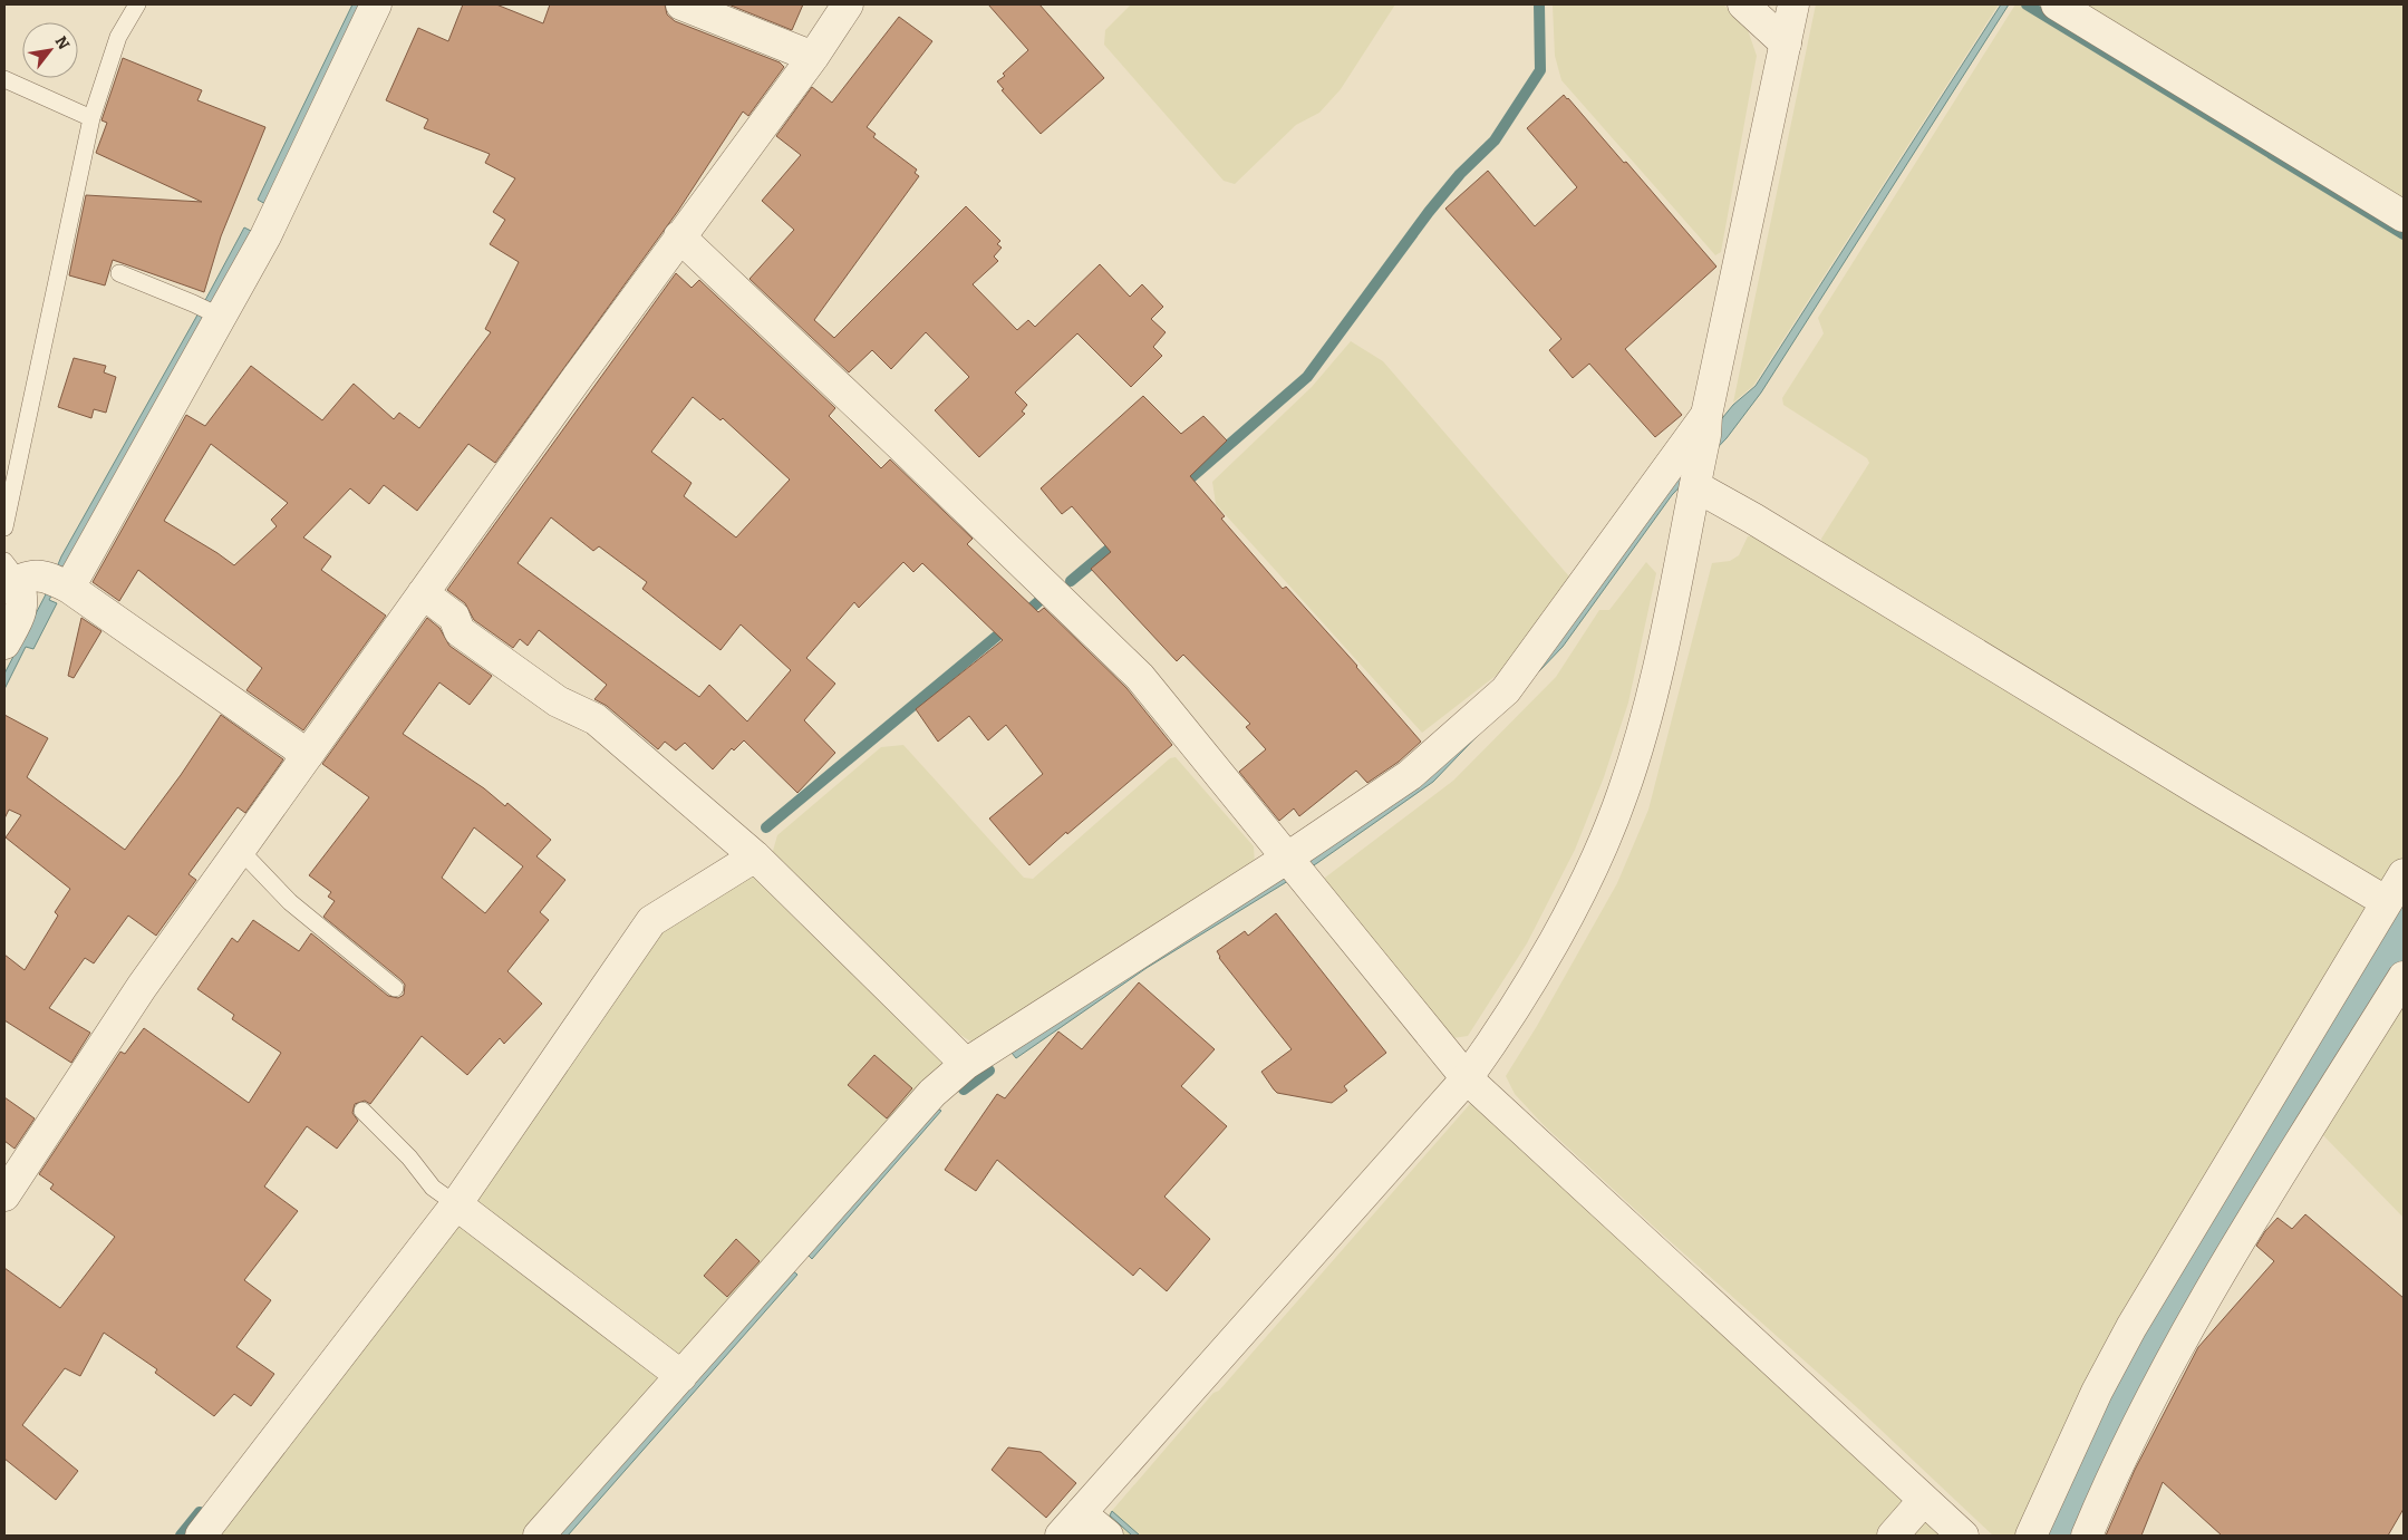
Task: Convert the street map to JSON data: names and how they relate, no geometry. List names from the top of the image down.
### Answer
{
  "north": "top right"
}
